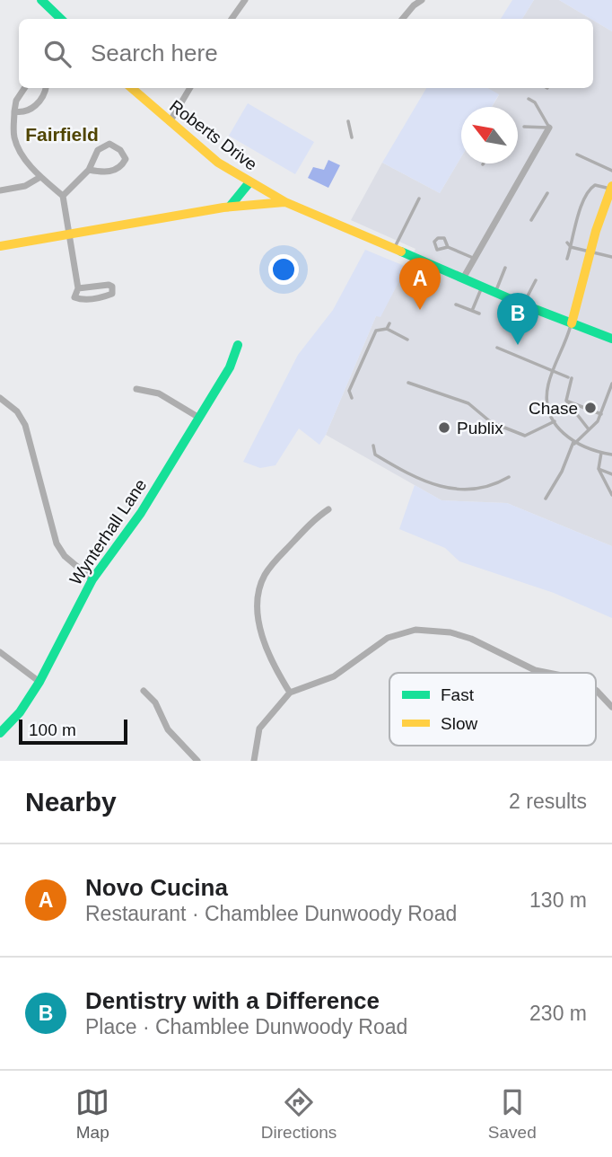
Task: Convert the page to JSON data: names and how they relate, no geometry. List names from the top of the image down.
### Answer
{
  "streets": {
    "street": ["Roberts Drive", "Wynterhall Lane"]
  },
  "districts": ["Fairfield"],
  "places": ["Chase", "Publix"],
  "legend": ["Fast", "Slow"],
  "scale_bar": "100 m",
  "north": "top left",
  "page": {
    "search": "Search here",
    "pins": ["A", "B"],
    "scale": "100 m",
    "heading": ["Nearby", "2 results"],
    "list": [
      {
        "mark": "A",
        "name": "Novo Cucina",
        "note": "Restaurant · Chamblee Dunwoody Road",
        "value": "130 m"
      },
      {
        "mark": "B",
        "name": "Dentistry with a Difference",
        "note": "Place · Chamblee Dunwoody Road",
        "value": "230 m"
      }
    ],
    "nav": ["Map", "Directions", "Saved"]
  }
}
